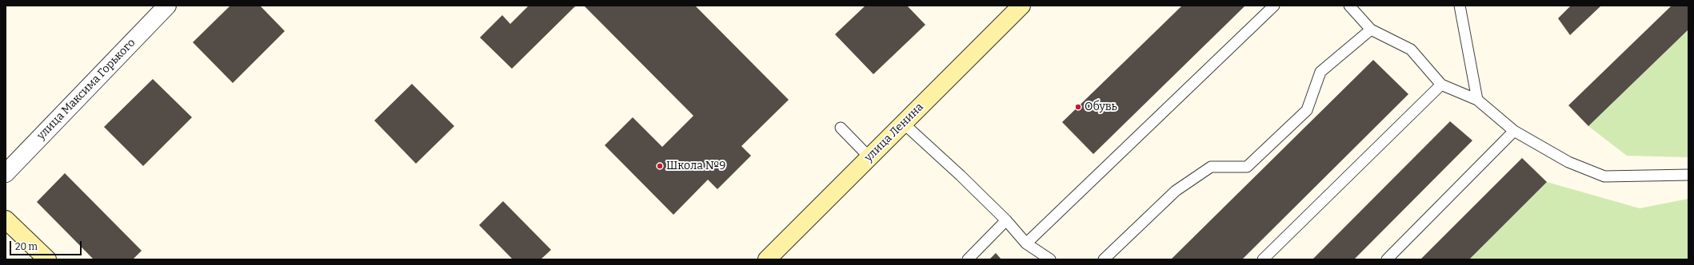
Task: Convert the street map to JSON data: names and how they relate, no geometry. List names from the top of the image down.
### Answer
{
  "streets": {
    "street": ["улица Максима Горького", "улица Ленина"]
  },
  "places": ["Обувь", "Школа №9"],
  "scale_bar": "20 m"
}
